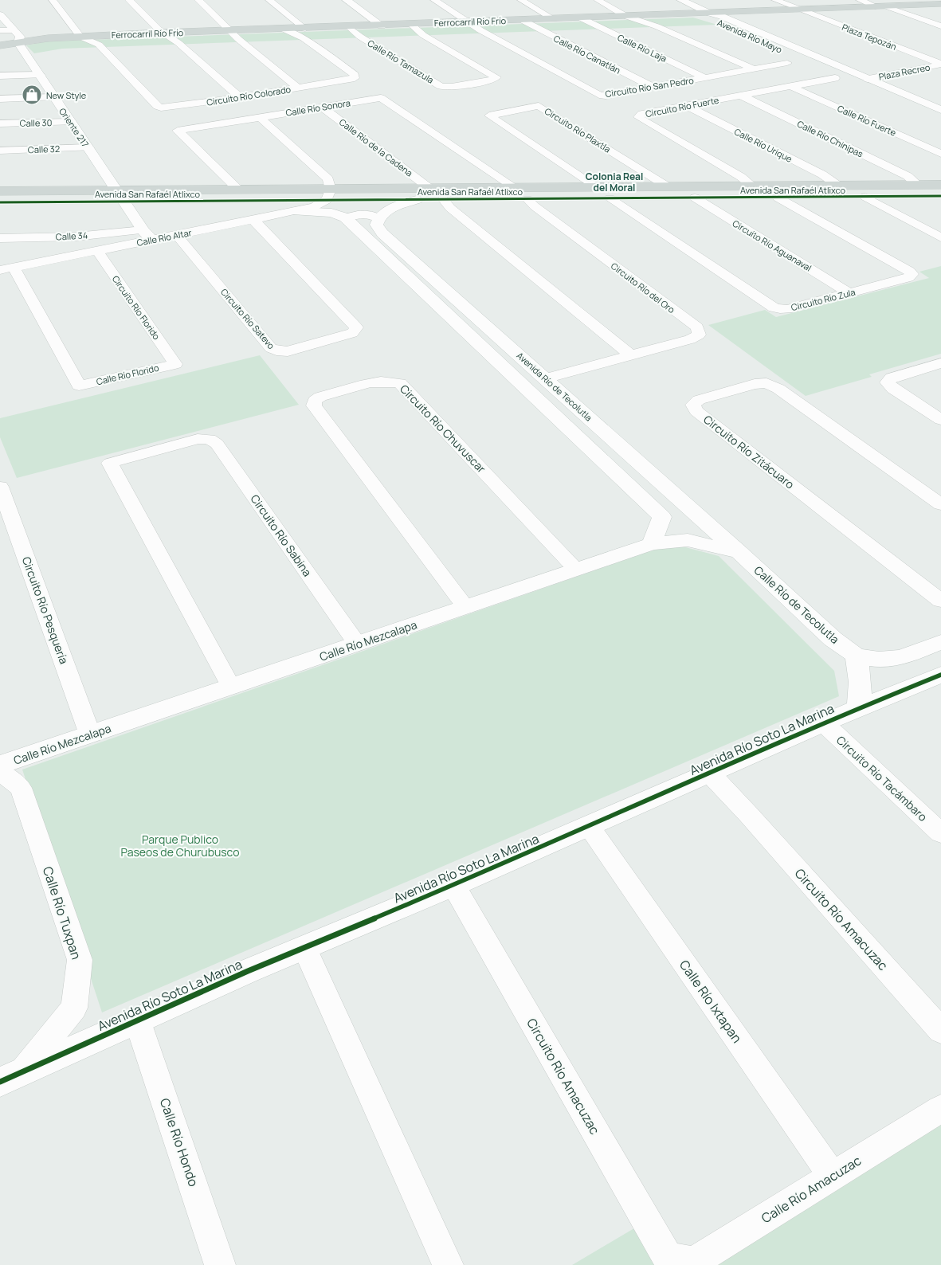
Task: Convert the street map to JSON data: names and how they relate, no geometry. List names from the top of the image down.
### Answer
{
  "streets": {
    "main road": ["Ferrocarril Río Frío", "Avenida San Rafaél Atlixco"],
    "street": [
      "Avenida Río Mayo",
      "Plaza Tepozán",
      "Calle Río Laja",
      "Calle Río Canatlán",
      "Calle Río Tamazula",
      "Plaza Recreo",
      "Circuito Río San Pedro",
      "Circuito Río Colorado",
      "Circuito Río Fuerte",
      "Calle Río Sonora",
      "Calle Río Fuerte",
      "Calle 30",
      "Oriente 217",
      "Circuito Río Plaxtla",
      "Calle Río Chinipas",
      "Calle Río Urique",
      "Calle Río de la Cadena",
      "Calle 32",
      "Calle 34",
      "Calle Río Altar",
      "Circuito Río Aguanaval",
      "Circuito Río del Oro",
      "Circuito Río Zula",
      "Circuito Río Florido",
      "Circuito Río Satevo",
      "Calle Río Florido",
      "Avenida Río de Tecolutla",
      "Circuito Río Chuvuscar",
      "Circuito Río Zitácuaro",
      "Circuito Río Sabina",
      "Calle Río de Tecolutla",
      "Circuito Río Pesquería",
      "Calle Río Mezcalapa",
      "Avenida Río Soto La Marina",
      "Circuito Río Tacámbaro",
      "Calle Río Tuxpan",
      "Circuito Río Amacuzac",
      "Calle Río Ixtapan",
      "Calle Río Hondo",
      "Calle Río Amacuzac"
    ]
  },
  "crossings": [
    ["Ferrocarril Río Frío", "Avenida Río Mayo"],
    ["Ferrocarril Río Frío", "Plaza Tepozán"],
    ["Ferrocarril Río Frío", "Calle Río Laja"],
    ["Ferrocarril Río Frío", "Calle Río Canatlán"],
    ["Ferrocarril Río Frío", "Calle Río Tamazula"],
    ["Ferrocarril Río Frío", "Circuito Río San Pedro"],
    ["Ferrocarril Río Frío", "Circuito Río Colorado"],
    ["Ferrocarril Río Frío", "Oriente 217"],
    ["Avenida Río Mayo", "Plaza Recreo"],
    ["Plaza Tepozán", "Plaza Recreo"],
    ["Calle Río Laja", "Circuito Río San Pedro"],
    ["Calle Río Canatlán", "Circuito Río San Pedro"],
    ["Circuito Río Fuerte", "Calle Río Fuerte"],
    ["Circuito Río Fuerte", "Calle Río Chinipas"],
    ["Circuito Río Fuerte", "Calle Río Urique"],
    ["Circuito Río Fuerte", "Avenida San Rafaél Atlixco"],
    ["Calle Río Sonora", "Calle Río de la Cadena"],
    ["Calle Río Sonora", "Avenida San Rafaél Atlixco"],
    ["Calle 30", "Oriente 217"],
    ["Oriente 217", "Calle 32"],
    ["Oriente 217", "Avenida San Rafaél Atlixco"],
    ["Oriente 217", "Calle 34"],
    ["Oriente 217", "Calle Río Altar"],
    ["Circuito Río Plaxtla", "Avenida San Rafaél Atlixco"],
    ["Calle Río Chinipas", "Avenida San Rafaél Atlixco"],
    ["Calle Río Urique", "Avenida San Rafaél Atlixco"],
    ["Calle Río de la Cadena", "Avenida San Rafaél Atlixco"],
    ["Avenida San Rafaél Atlixco", "Calle Río Altar"],
    ["Avenida San Rafaél Atlixco", "Circuito Río Aguanaval"],
    ["Avenida San Rafaél Atlixco", "Circuito Río del Oro"],
    ["Avenida San Rafaél Atlixco", "Circuito Río Zula"],
    ["Calle 34", "Calle Río Altar"],
    ["Calle Río Altar", "Circuito Río Florido"],
    ["Calle Río Altar", "Circuito Río Satevo"],
    ["Calle Río Altar", "Calle Río Florido"],
    ["Circuito Río Aguanaval", "Circuito Río Zula"],
    ["Circuito Río del Oro", "Avenida Río de Tecolutla"],
    ["Circuito Río Florido", "Calle Río Florido"],
    ["Avenida Río de Tecolutla", "Calle Río de Tecolutla"],
    ["Avenida Río de Tecolutla", "Calle Río Mezcalapa"],
    ["Circuito Río Chuvuscar", "Calle Río Mezcalapa"],
    ["Circuito Río Sabina", "Calle Río Mezcalapa"],
    ["Calle Río de Tecolutla", "Calle Río Mezcalapa"],
    ["Circuito Río Pesquería", "Calle Río Mezcalapa"],
    ["Avenida Río Soto La Marina", "Circuito Río Tacámbaro"],
    ["Avenida Río Soto La Marina", "Calle Río Tuxpan"],
    ["Avenida Río Soto La Marina", "Circuito Río Amacuzac"],
    ["Avenida Río Soto La Marina", "Calle Río Ixtapan"],
    ["Avenida Río Soto La Marina", "Calle Río Hondo"],
    ["Circuito Río Amacuzac", "Calle Río Amacuzac"],
    ["Calle Río Ixtapan", "Calle Río Amacuzac"]
  ],
  "districts": ["Colonia Real del Moral"],
  "parks": ["Parque Publico Paseos de Churubusco"],
  "places": {
    "shop": ["New Style"]
  }
}
